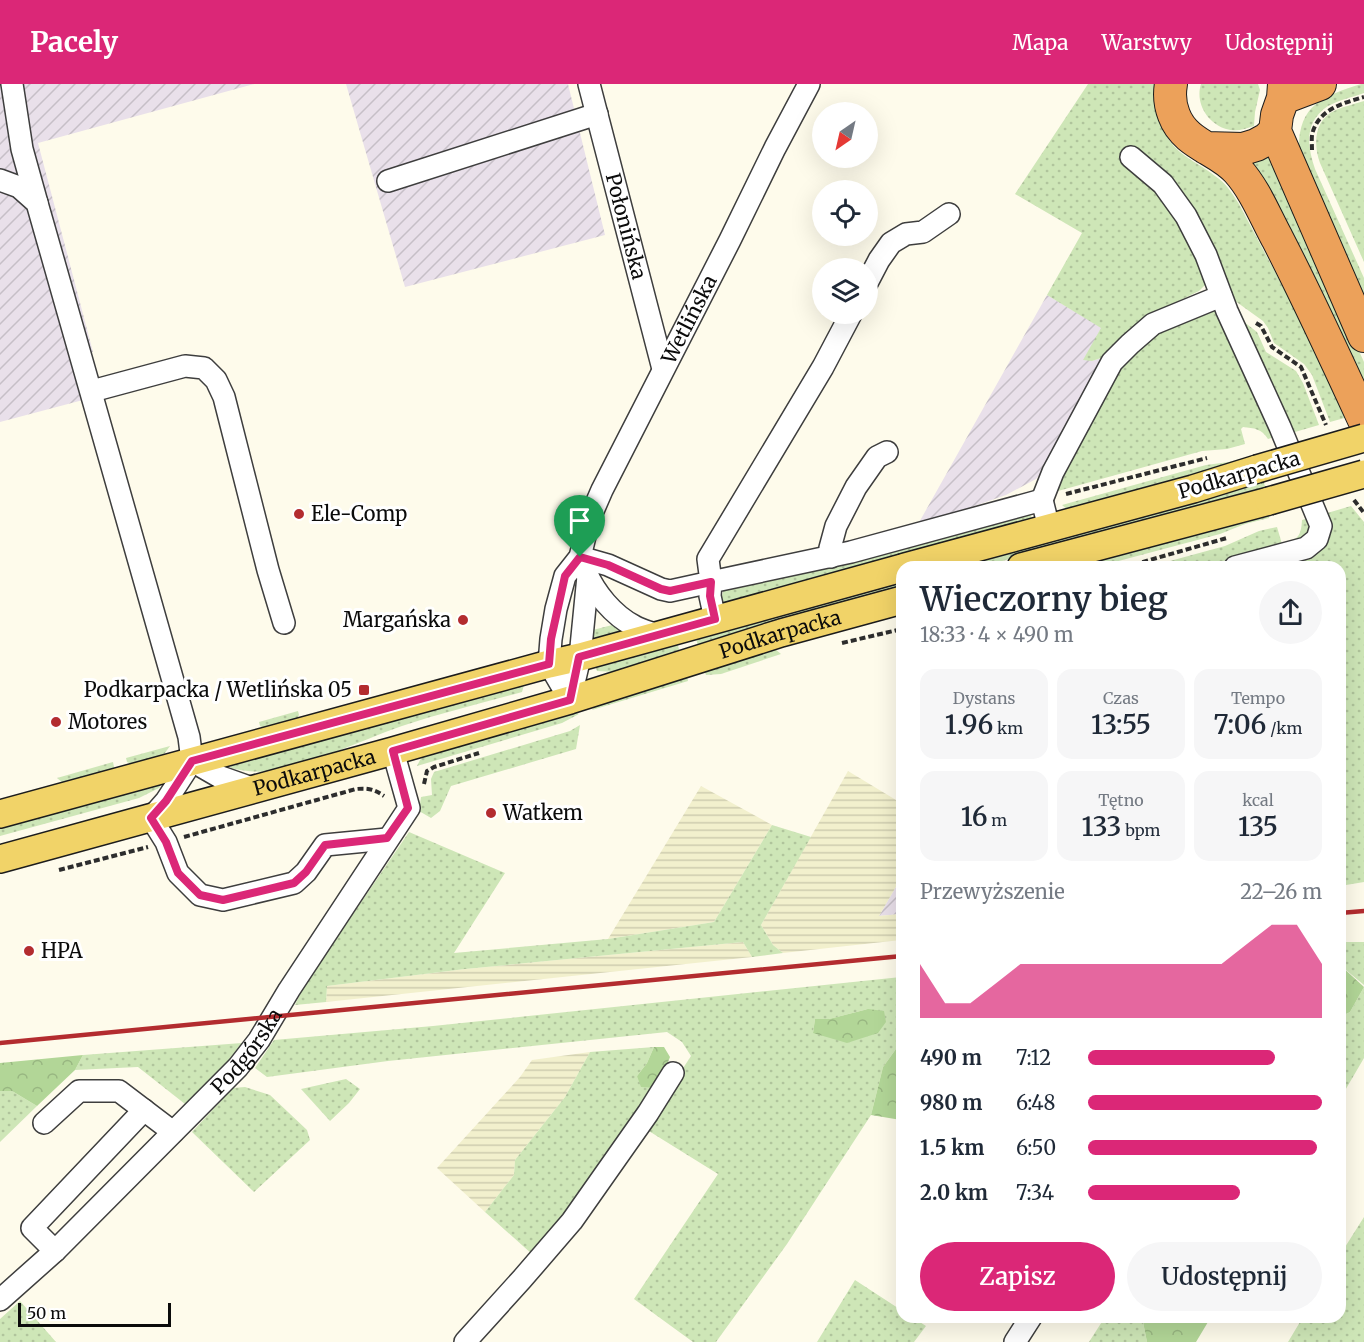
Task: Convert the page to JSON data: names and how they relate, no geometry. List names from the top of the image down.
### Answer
{
  "streets": {
    "main road": ["Podkarpacka"],
    "street": ["Połonińska", "Wetlińska", "Podgórska"]
  },
  "crossings": [
    ["Połonińska", "Wetlińska"],
    ["Wetlińska", "Podkarpacka"],
    ["Podkarpacka", "Podgórska"]
  ],
  "places": {
    "other": [
      "Ele-Comp",
      "Margańska",
      "Motores",
      "Watkem",
      "HPA"
    ],
    "transit": ["Podkarpacka / Wetlińska 05"]
  },
  "scale_bar": "50 m",
  "north": "bottom left",
  "page": {
    "header": "Pacely",
    "nav": ["Mapa", "Warstwy", "Udostępnij"],
    "heading": ["Wieczorny bieg", "18:33 · 4 × 490 m"],
    "stats": [
      ["Dystans", "1.96 km"],
      ["Czas", "13:55"],
      ["Tempo", "7:06 /km"],
      ["16 m"],
      ["Tętno", "133 bpm"],
      ["kcal", "135"]
    ],
    "chart": ["Przewyższenie", "22–26 m"],
    "list": [
      {
        "name": "490 m",
        "note": "7:12"
      },
      {
        "name": "980 m",
        "note": "6:48"
      },
      {
        "name": "1.5 km",
        "note": "6:50"
      },
      {
        "name": "2.0 km",
        "note": "7:34"
      }
    ],
    "buttons": ["Zapisz", "Udostępnij"],
    "scale": "50 m"
  }
}
